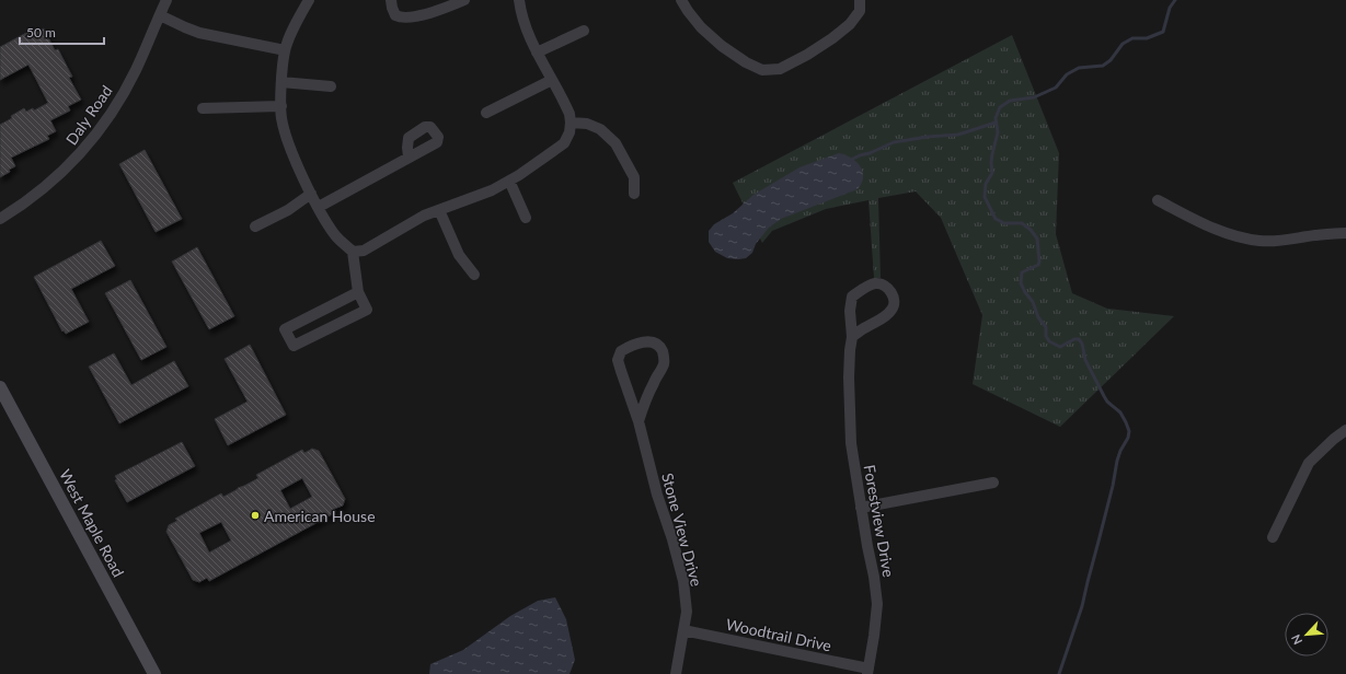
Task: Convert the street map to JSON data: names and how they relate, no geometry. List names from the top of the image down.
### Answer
{
  "streets": {
    "main road": ["West Maple Road"],
    "street": [
      "Daly Road",
      "Forestview Drive",
      "Stone View Drive",
      "Woodtrail Drive"
    ]
  },
  "crossings": [
    ["Forestview Drive", "Woodtrail Drive"],
    ["Stone View Drive", "Woodtrail Drive"]
  ],
  "places": ["American House"],
  "scale_bar": "50 m",
  "north": "bottom left"
}
